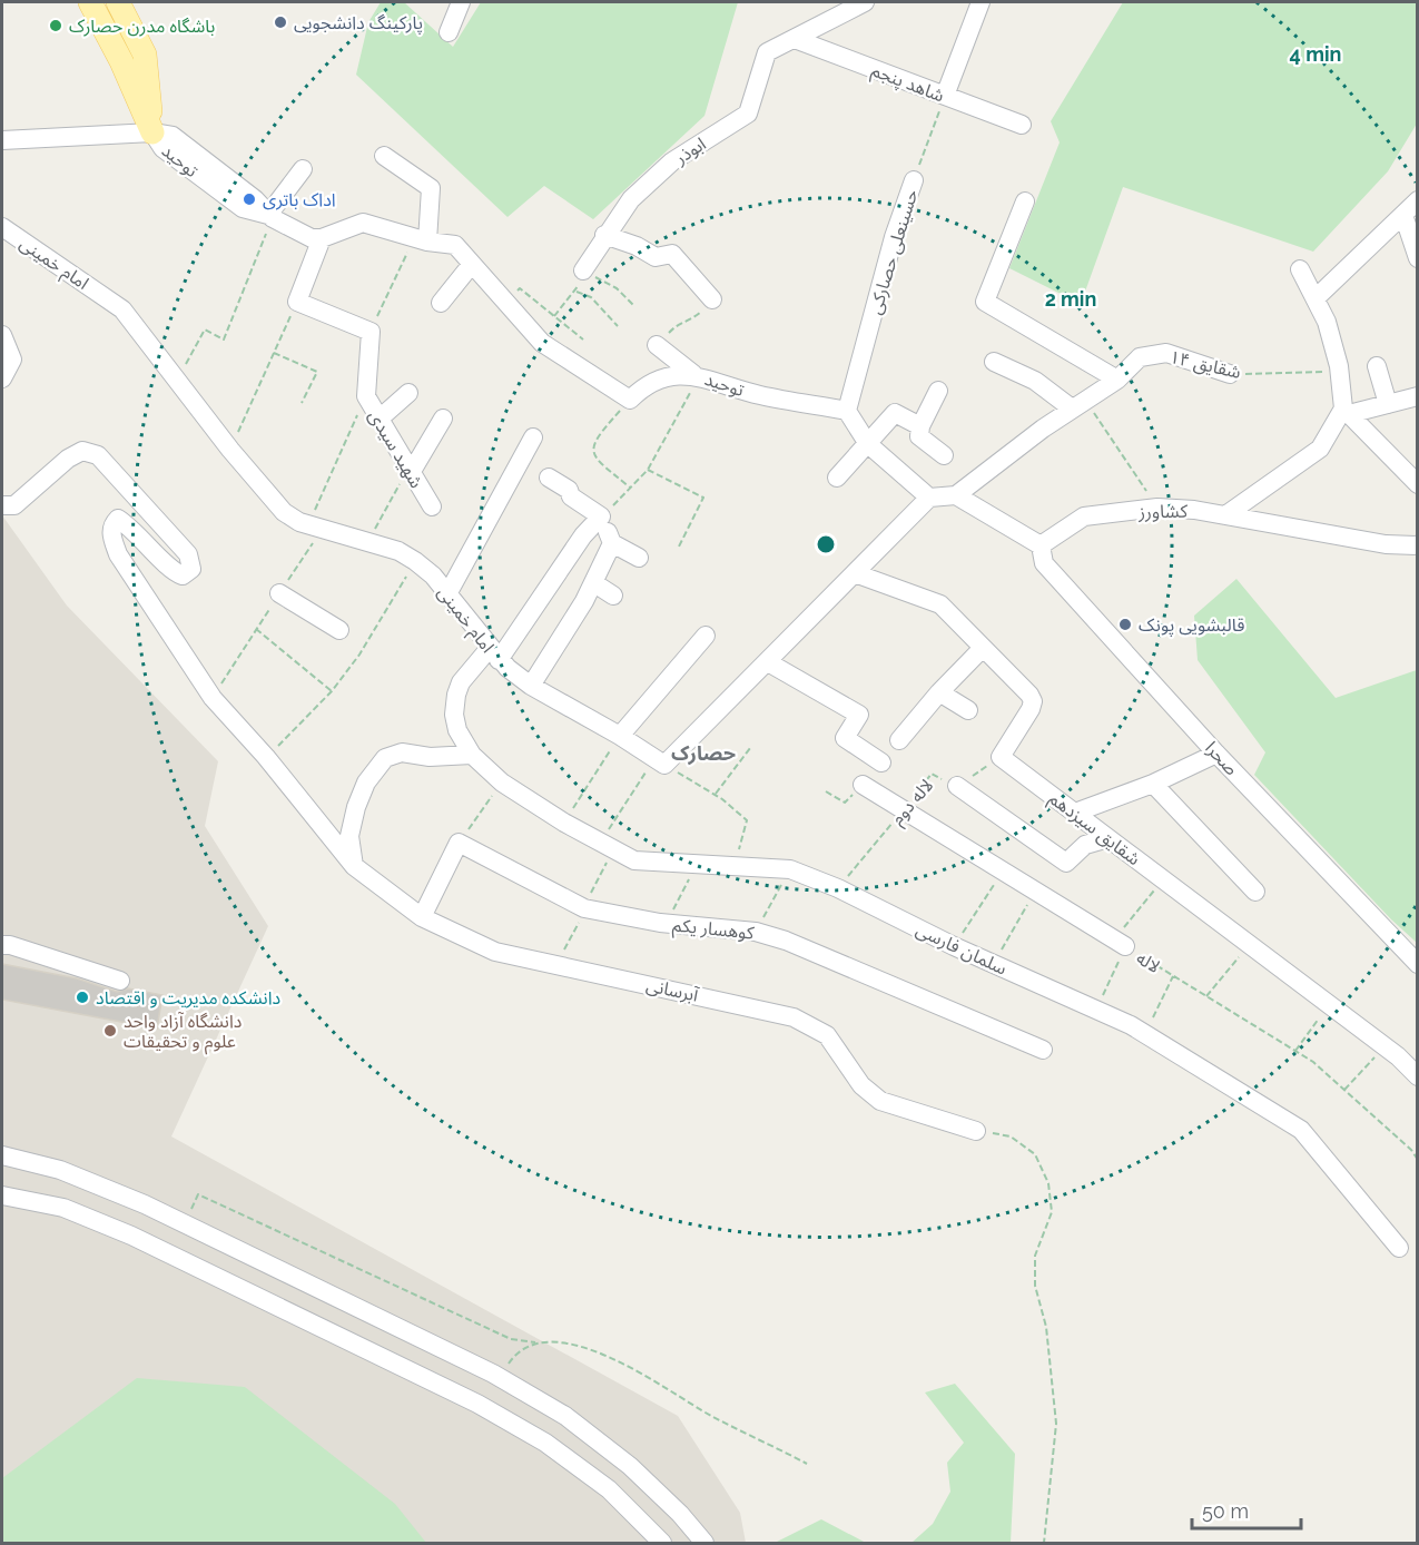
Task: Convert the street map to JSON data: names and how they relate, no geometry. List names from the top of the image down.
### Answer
{
  "streets": {
    "street": [
      "شاهد پنجم",
      "ابوذر",
      "توحید",
      "حسینعلی حصارکی",
      "امام خمینی",
      "شقایق ۱۴",
      "شهید سیدی",
      "کشاورز",
      "صحرا",
      "لاله دوم",
      "شقایق سیزدهم",
      "کوهسار یکم",
      "سلمان فارسی",
      "آبرسانی"
    ],
    "path": ["لاله"]
  },
  "crossings": [
    ["شاهد پنجم", "ابوذر"],
    ["شاهد پنجم", "حسینعلی حصارکی"],
    ["توحید", "حسینعلی حصارکی"],
    ["کشاورز", "صحرا"],
    ["لاله دوم", "شقایق سیزدهم"],
    ["لاله دوم", "سلمان فارسی"]
  ],
  "districts": ["حصارک"],
  "places": [
    "پارکینگ دانشجویی",
    "باشگاه مدرن حصارک",
    "اداک باتری",
    "قالبشویی پونک",
    "دانشکده مدیریت و اقتصاد",
    "دانشگاه آزاد واحد علوم و تحقیقات"
  ],
  "scale_bar": "50 m",
  "rings": ["4 min", "2 min"]
}
